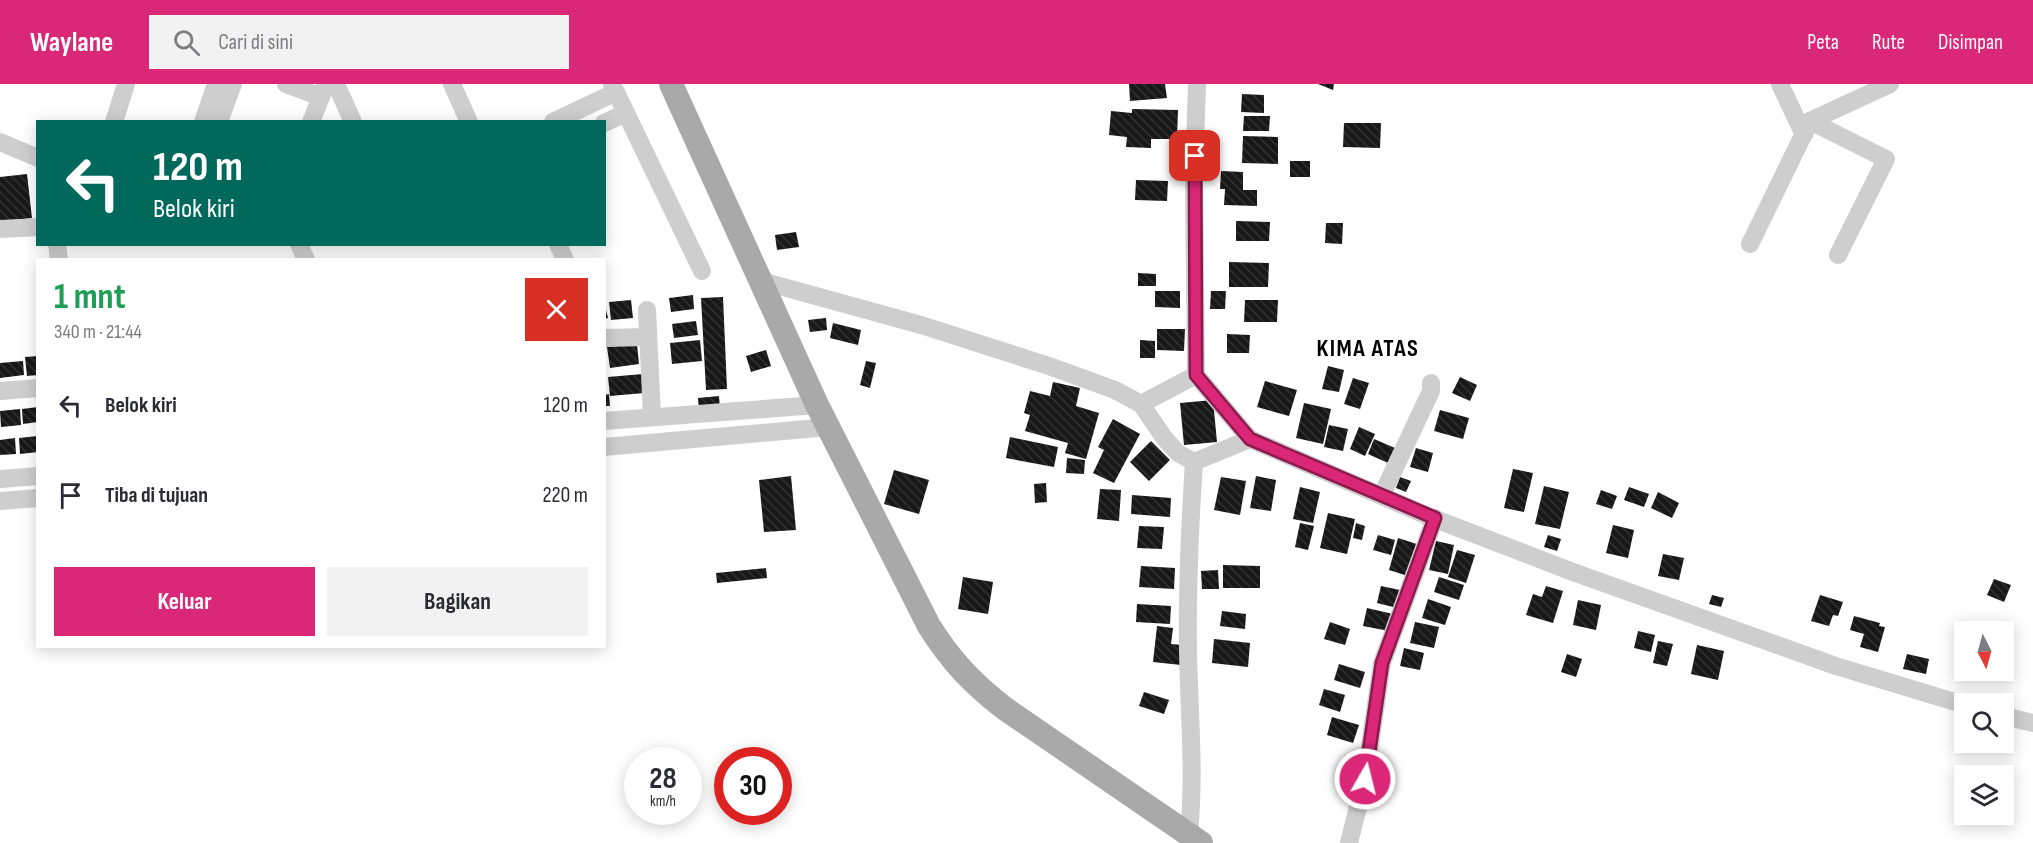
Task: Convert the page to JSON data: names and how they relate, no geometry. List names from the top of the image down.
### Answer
{
  "districts": ["KIMA ATAS"],
  "north": "bottom",
  "page": {
    "header": "Waylane",
    "search": "Cari di sini",
    "nav": ["Peta", "Rute", "Disimpan"],
    "turn": ["120 m", "Belok kiri"],
    "heading": ["1 mnt", "340 m · 21:44"],
    "list": [
      {
        "name": "Belok kiri",
        "value": "120 m"
      },
      {
        "name": "Tiba di tujuan",
        "value": "220 m"
      }
    ],
    "buttons": ["Keluar", "Bagikan"],
    "speed": "28 km/h",
    "limit": "30"
  }
}
